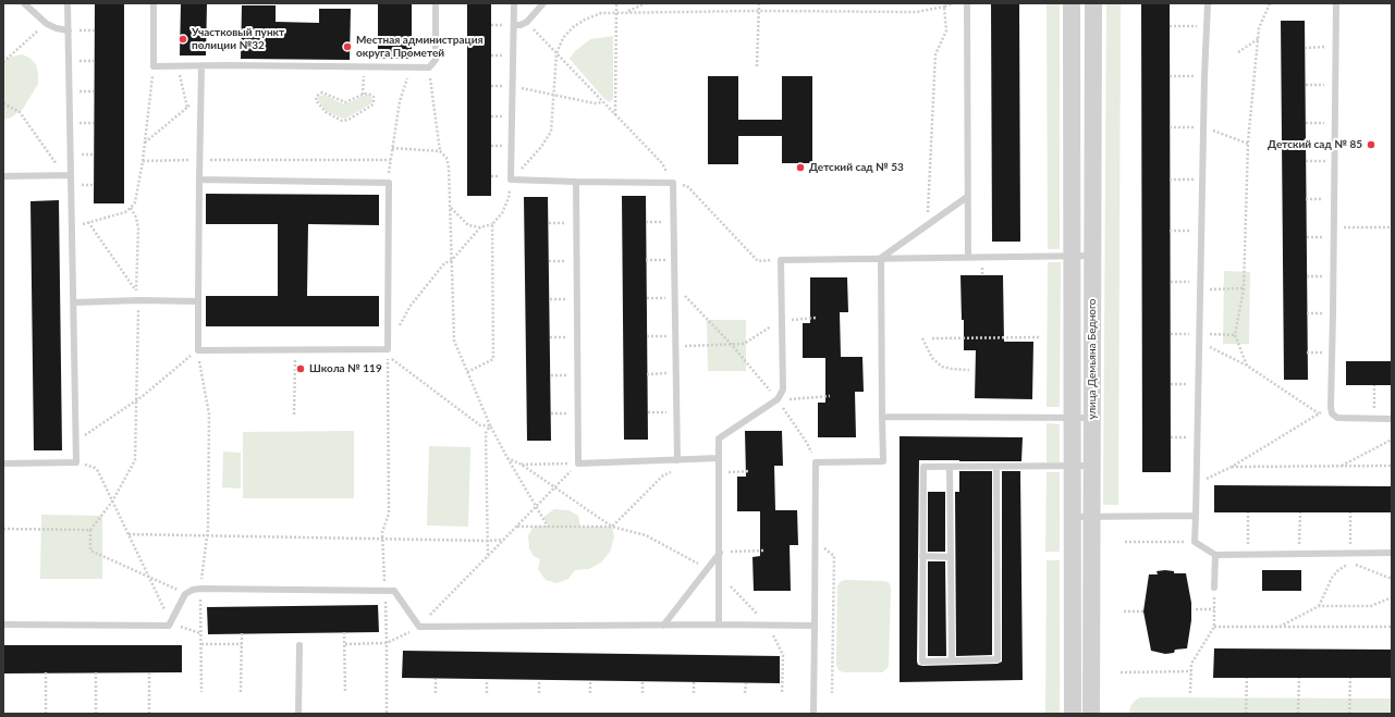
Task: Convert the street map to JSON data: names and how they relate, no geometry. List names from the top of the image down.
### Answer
{
  "streets": {
    "street": ["улица Демьяна Бедного"]
  },
  "places": [
    "Участковый пункт полиции №32",
    "Местная администрация округа Прометей",
    "Детский сад № 85",
    "Детский сад № 53",
    "Школа № 119"
  ]
}
